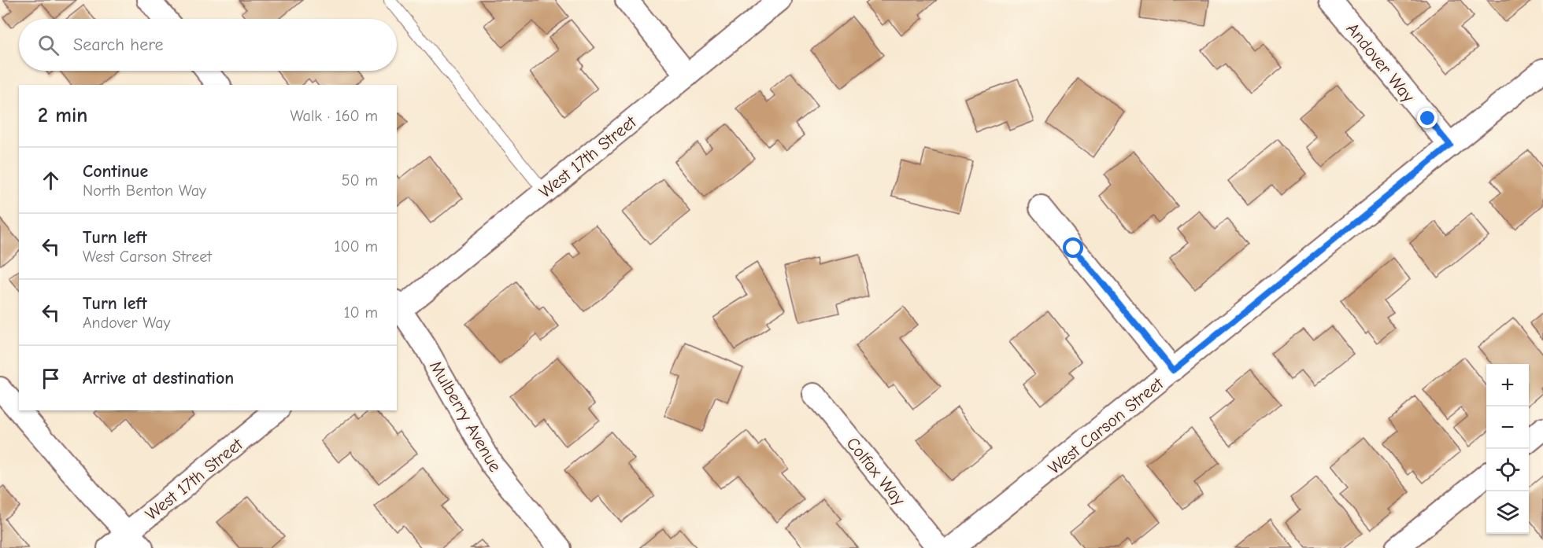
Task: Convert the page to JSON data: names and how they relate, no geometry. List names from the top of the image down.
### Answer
{
  "streets": {
    "street": [
      "Andover Way",
      "West 17th Street",
      "Mulberry Avenue",
      "West Carson Street",
      "Colfax Way"
    ]
  },
  "crossings": [
    ["Andover Way", "West Carson Street"],
    ["West 17th Street", "Mulberry Avenue"]
  ],
  "page": {
    "search": "Search here",
    "heading": ["2 min", "Walk · 160 m"],
    "list": [
      ["Continue", "North Benton Way", "50 m"],
      ["Turn left", "West Carson Street", "100 m"],
      ["Turn left", "Andover Way", "10 m"],
      "Arrive at destination"
    ],
    "map_buttons": ["+", "−"]
  }
}
